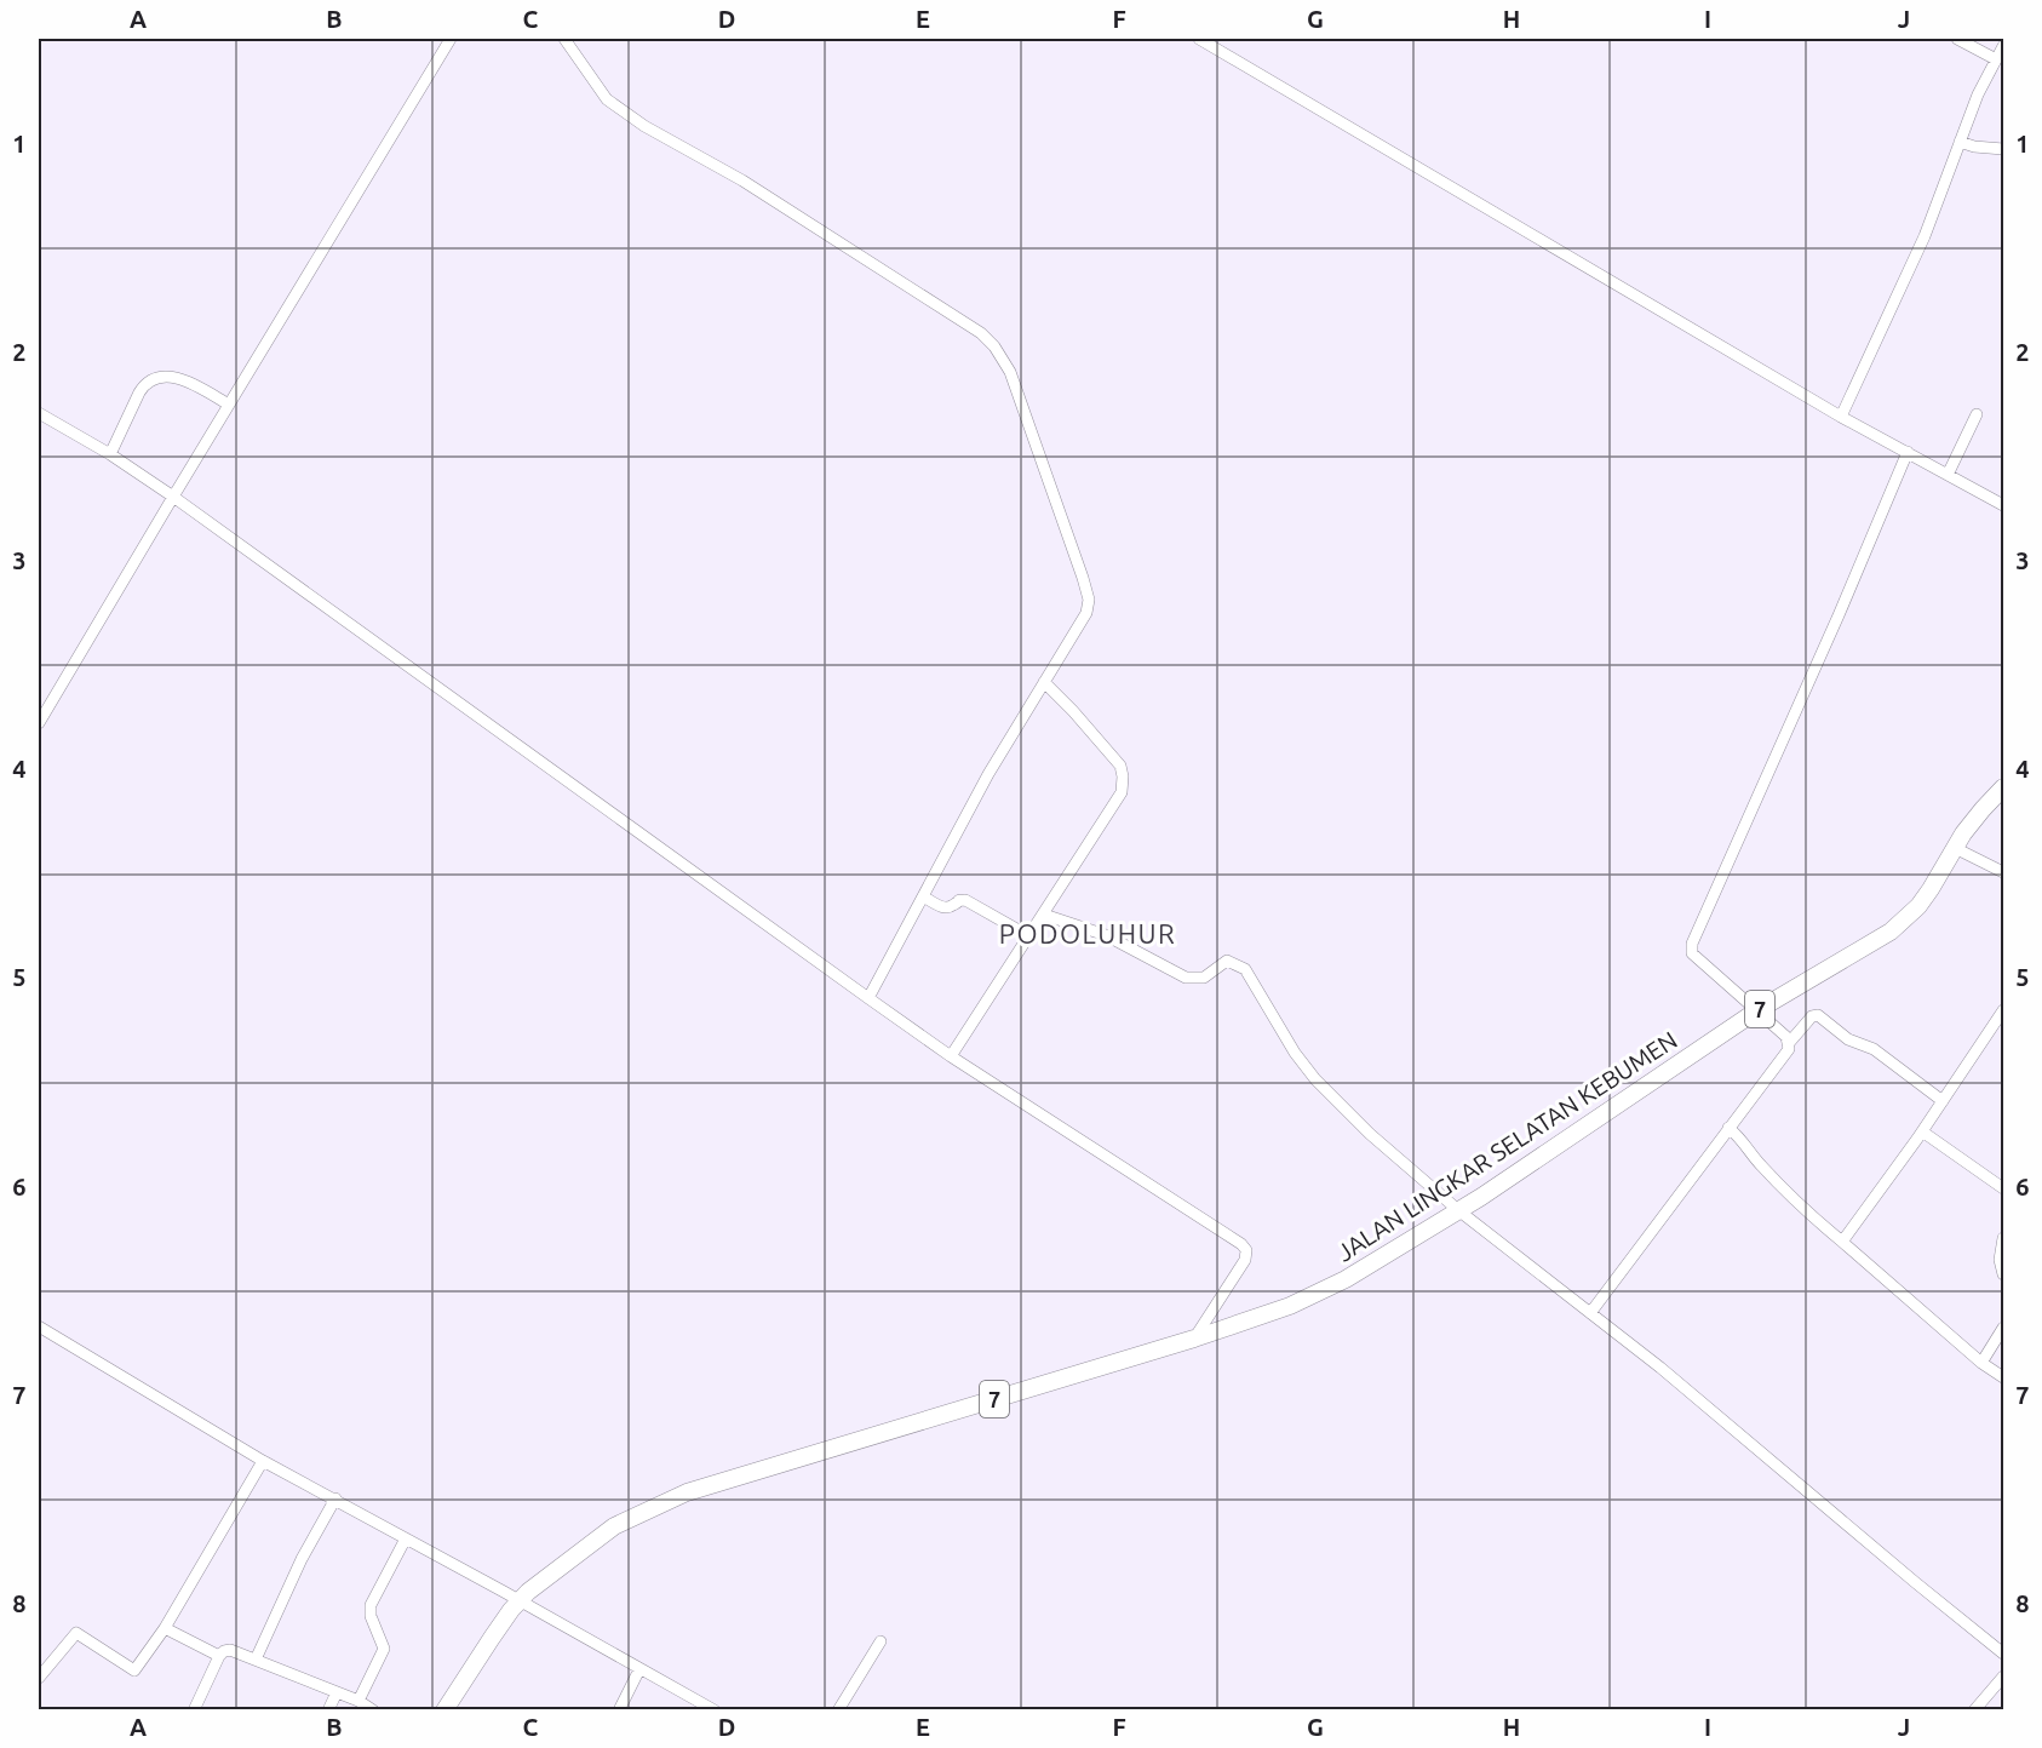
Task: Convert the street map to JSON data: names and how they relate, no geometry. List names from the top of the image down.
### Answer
{
  "streets": {
    "highway": ["7", "JALAN LINGKAR SELATAN KEBUMEN"]
  },
  "districts": ["PODOLUHUR"],
  "grid": {
    "columns": [
      "A",
      "B",
      "C",
      "D",
      "E",
      "F",
      "G",
      "H",
      "I",
      "J"
    ],
    "rows": [
      "1",
      "2",
      "3",
      "4",
      "5",
      "6",
      "7",
      "8"
    ]
  }
}
